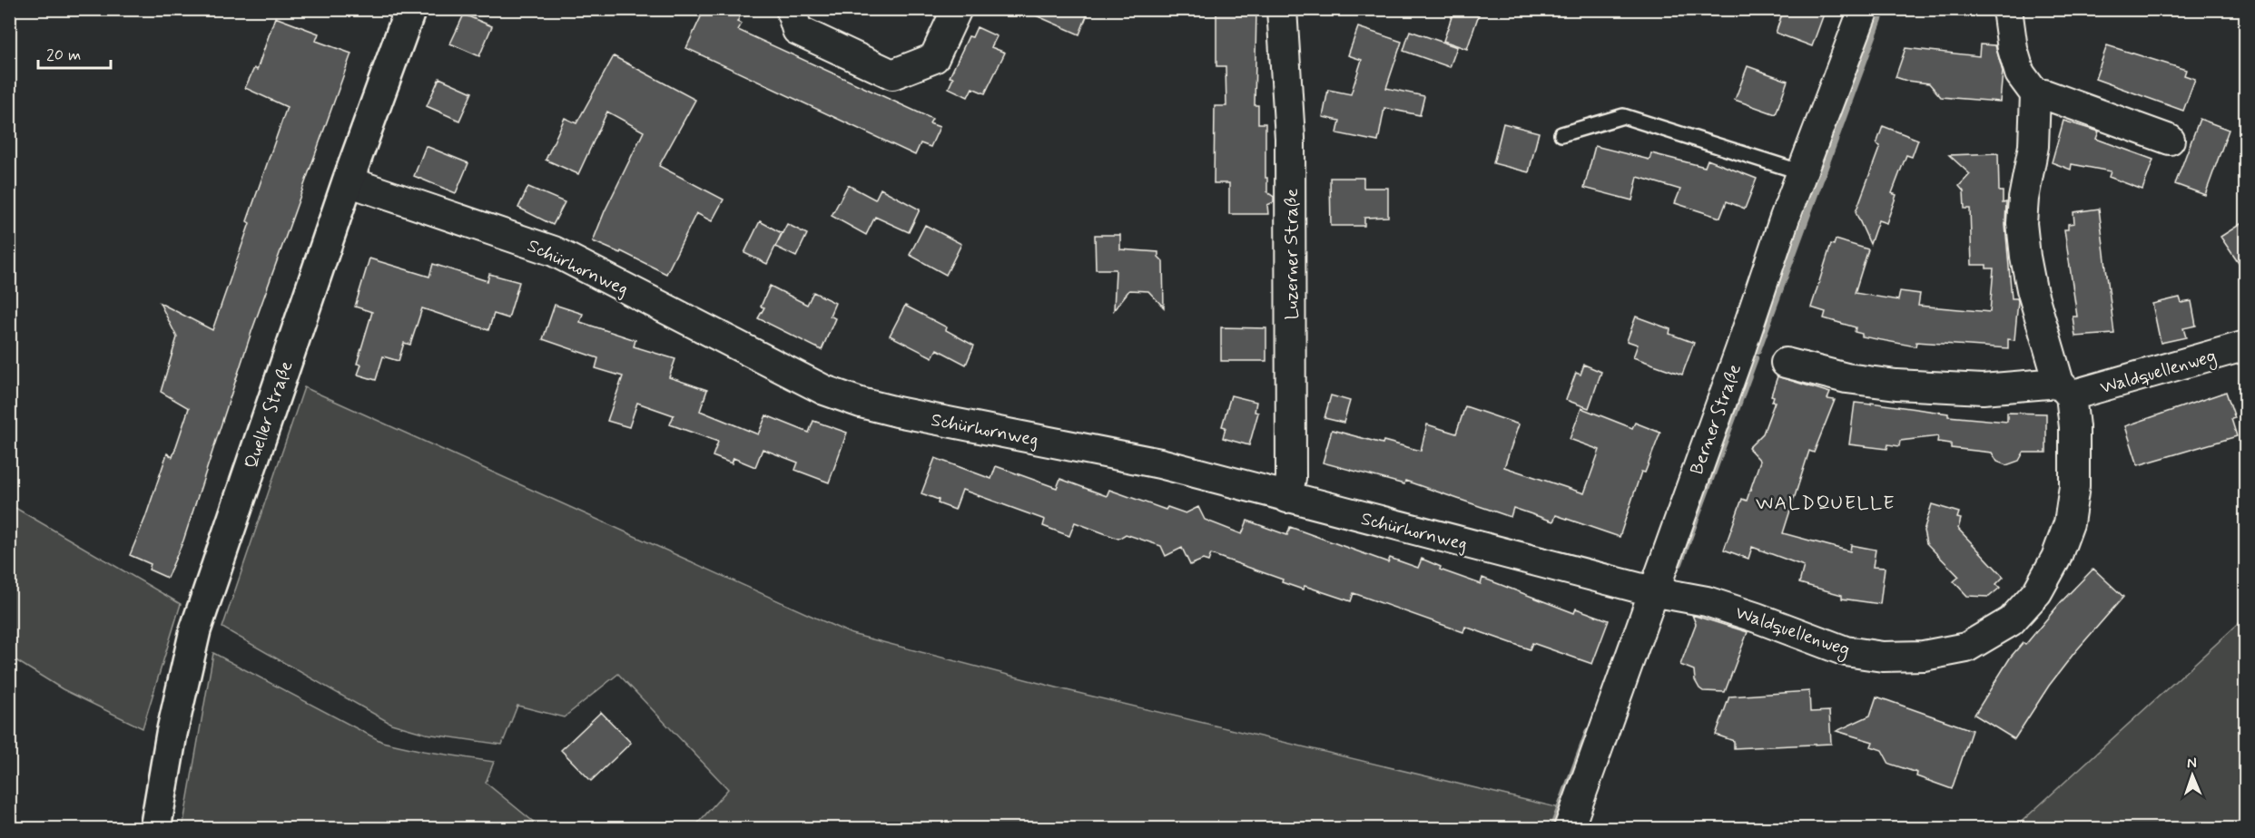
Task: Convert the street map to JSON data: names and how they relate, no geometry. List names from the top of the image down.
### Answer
{
  "streets": {
    "street": [
      "Luzerner Straße",
      "Schürhornweg",
      "Waldquellenweg",
      "Queller Straße",
      "Berner Straße"
    ]
  },
  "crossings": [
    ["Luzerner Straße", "Schürhornweg"],
    ["Schürhornweg", "Waldquellenweg"],
    ["Schürhornweg", "Queller Straße"],
    ["Schürhornweg", "Berner Straße"],
    ["Waldquellenweg", "Berner Straße"]
  ],
  "districts": ["WALDQUELLE"],
  "scale_bar": "20 m",
  "north": "top"
}
